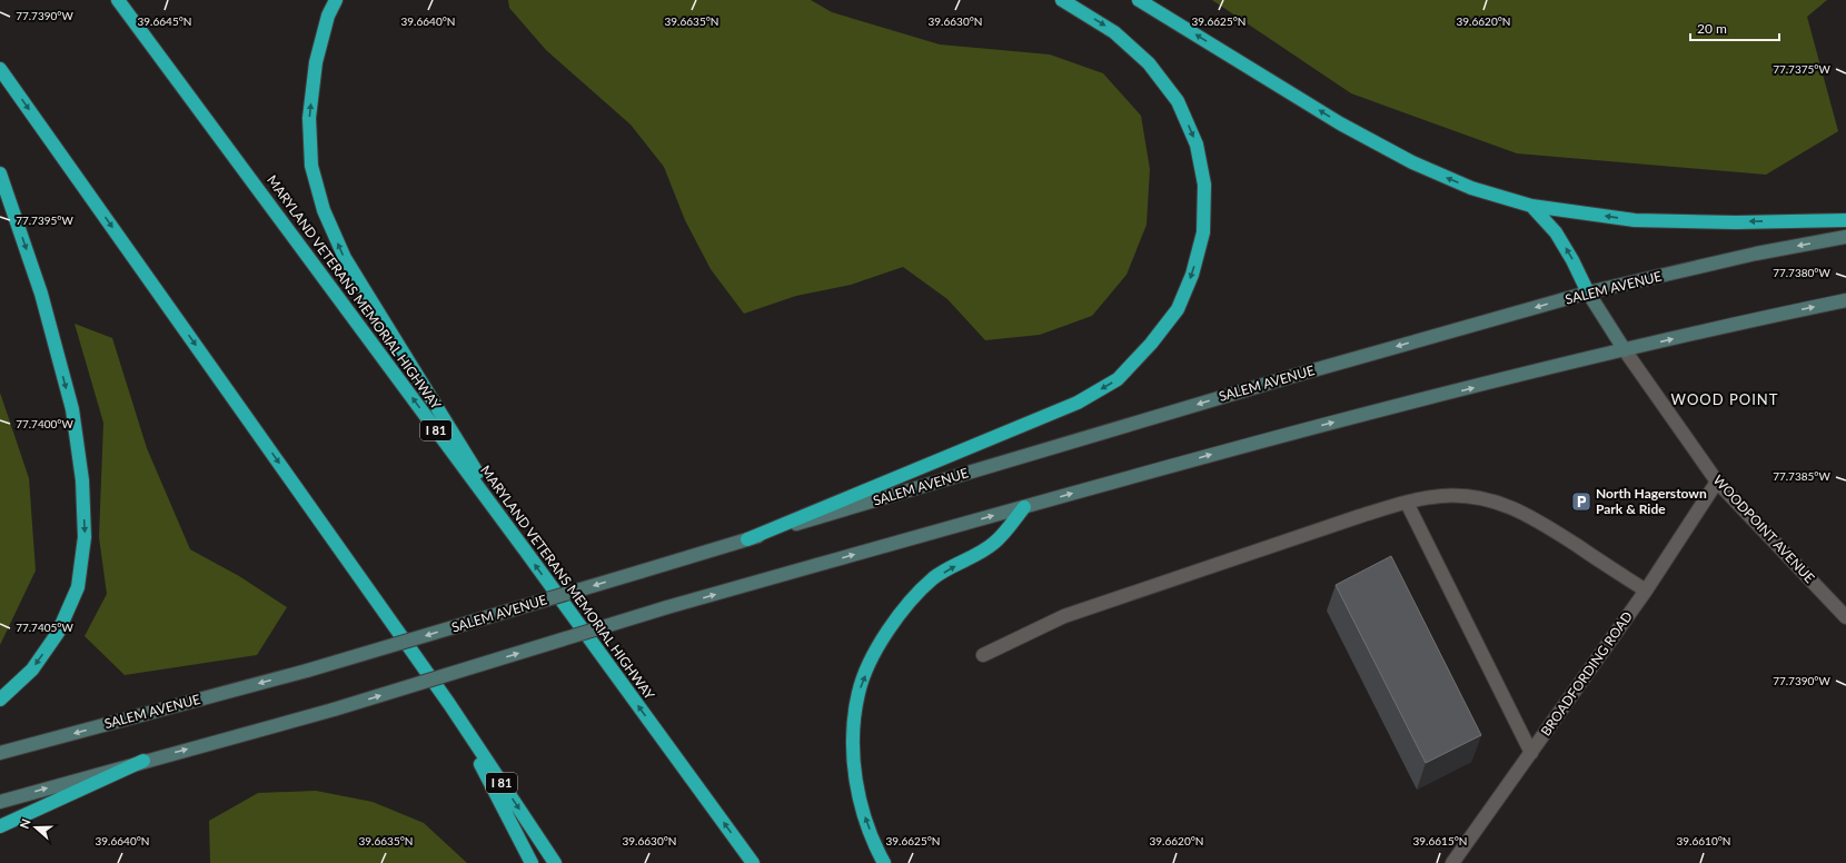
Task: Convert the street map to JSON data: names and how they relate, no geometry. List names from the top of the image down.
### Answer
{
  "streets": {
    "highway": ["MARYLAND VETERANS MEMORIAL HIGHWAY", "I 81"],
    "main road": ["SALEM AVENUE"],
    "street": ["WOODPOINT AVENUE", "BROADFORDING ROAD"]
  },
  "crossings": [
    ["WOODPOINT AVENUE", "BROADFORDING ROAD"]
  ],
  "districts": ["WOOD POINT"],
  "places": {
    "parking": ["North Hagerstown Park & Ride"]
  },
  "scale_bar": "20 m",
  "north": "left",
  "coordinates": [
    "77.7390°W",
    "39.6645°N",
    "39.6640°N",
    "39.6635°N",
    "39.6630°N",
    "39.6620°N",
    "39.6625°N",
    "77.7375°W",
    "77.7395°W",
    "77.7380°W",
    "77.7400°W",
    "77.7385°W",
    "77.7405°W",
    "39.6615°N",
    "39.6610°N"
  ]
}
